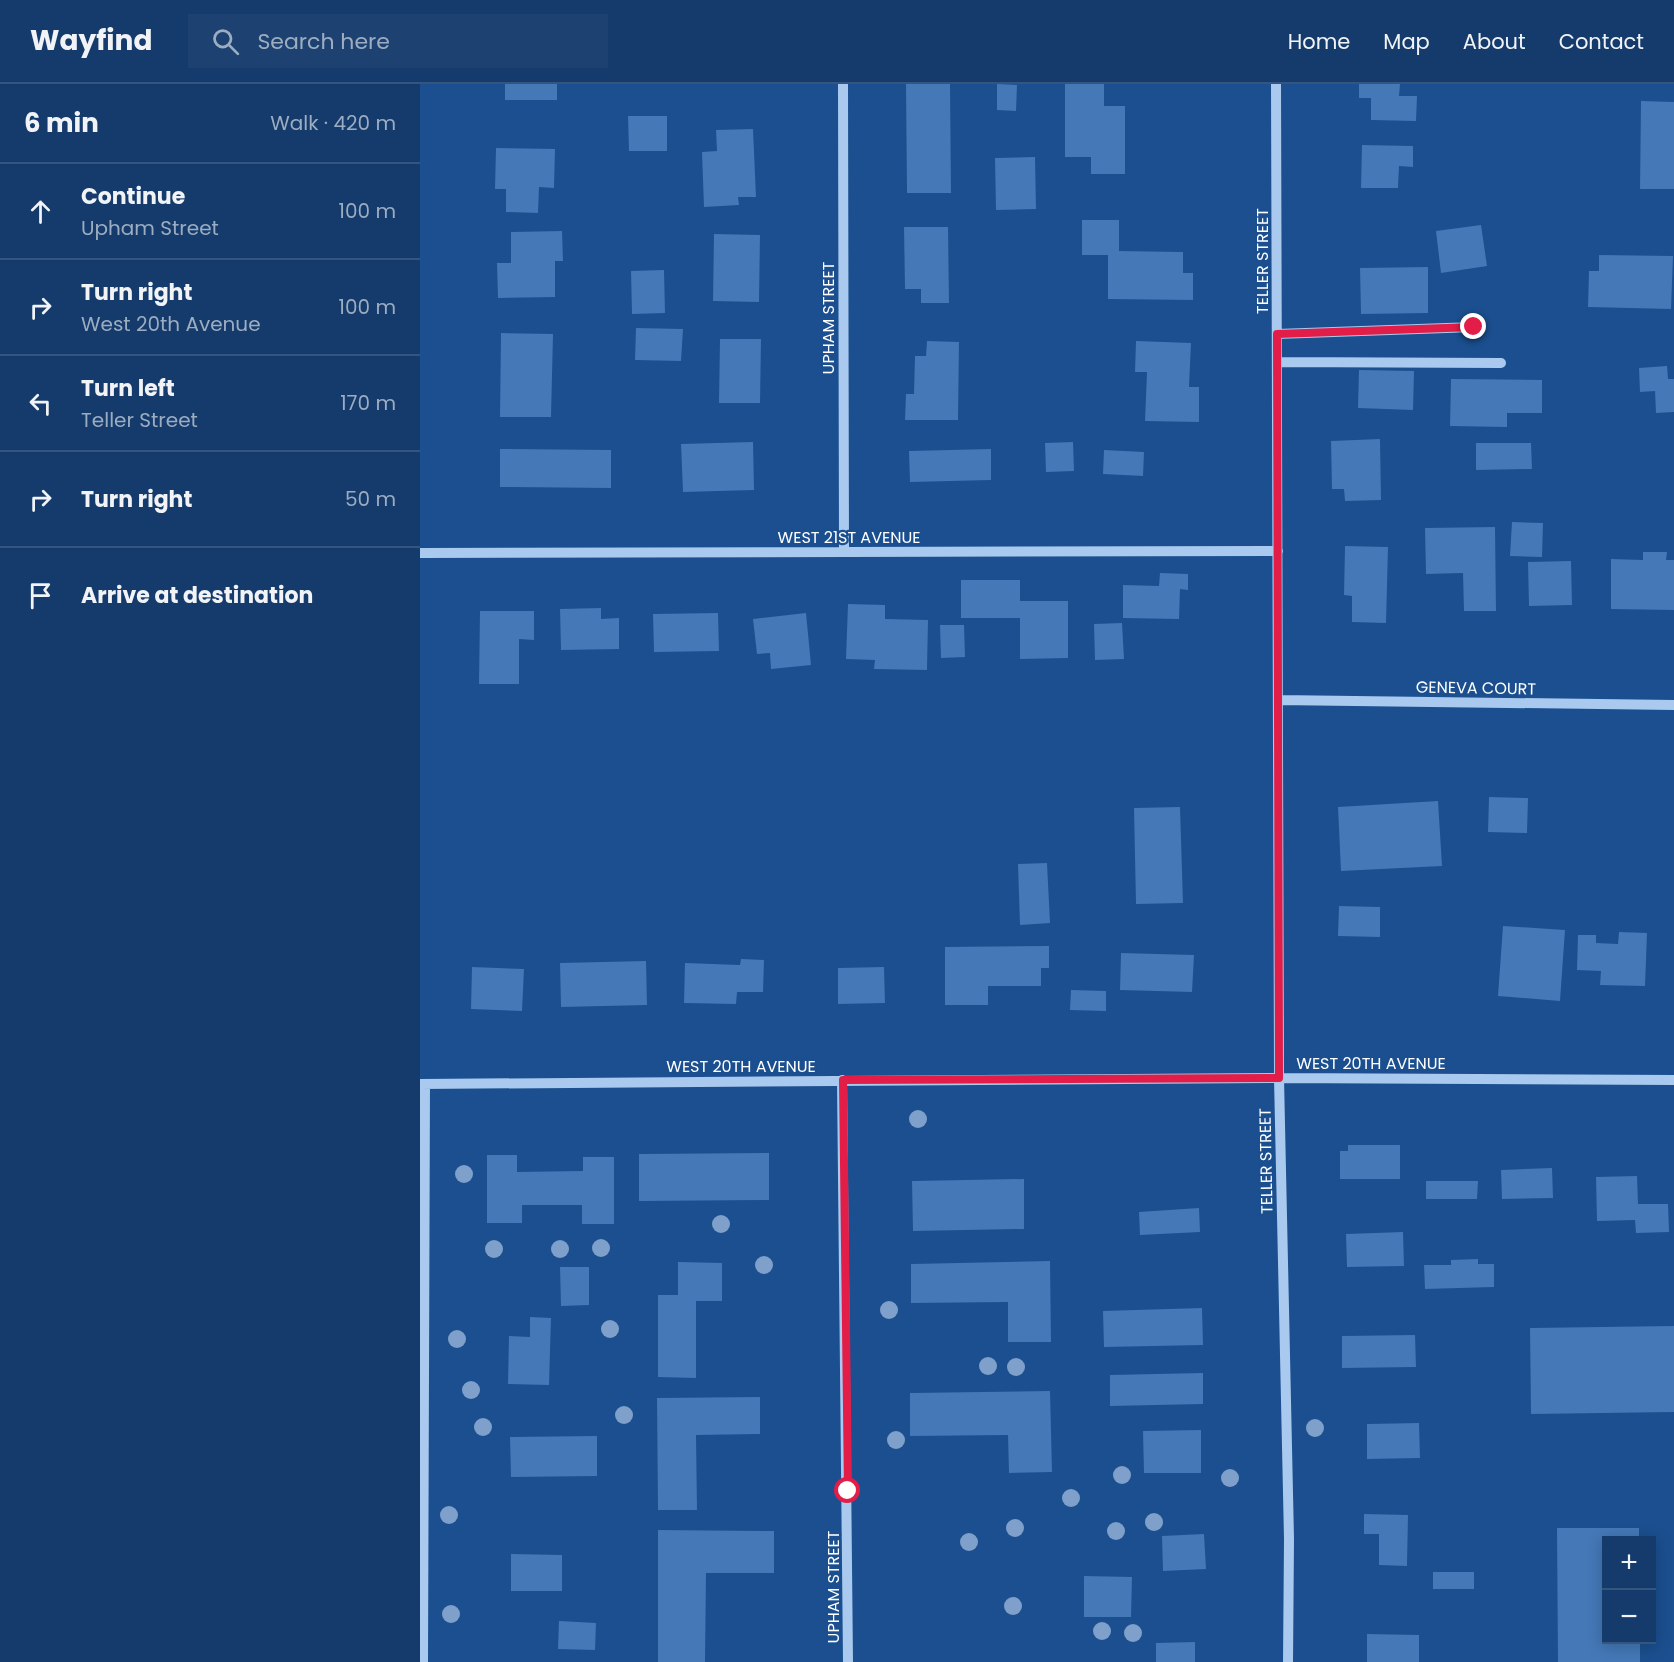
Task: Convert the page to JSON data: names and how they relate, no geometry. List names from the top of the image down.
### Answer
{
  "streets": {
    "street": [
      "TELLER STREET",
      "UPHAM STREET",
      "WEST 21ST AVENUE",
      "GENEVA COURT",
      "WEST 20TH AVENUE"
    ]
  },
  "crossings": [
    ["TELLER STREET", "WEST 21ST AVENUE"],
    ["TELLER STREET", "GENEVA COURT"],
    ["TELLER STREET", "WEST 20TH AVENUE"],
    ["UPHAM STREET", "WEST 21ST AVENUE"],
    ["UPHAM STREET", "WEST 20TH AVENUE"]
  ],
  "page": {
    "header": "Wayfind",
    "search": "Search here",
    "nav": [
      "Home",
      "Map",
      "About",
      "Contact"
    ],
    "heading": ["6 min", "Walk · 420 m"],
    "list": [
      ["Continue", "Upham Street", "100 m"],
      ["Turn right", "West 20th Avenue", "100 m"],
      ["Turn left", "Teller Street", "170 m"],
      ["Turn right", "50 m"],
      "Arrive at destination"
    ],
    "map_buttons": ["+", "−"]
  }
}
